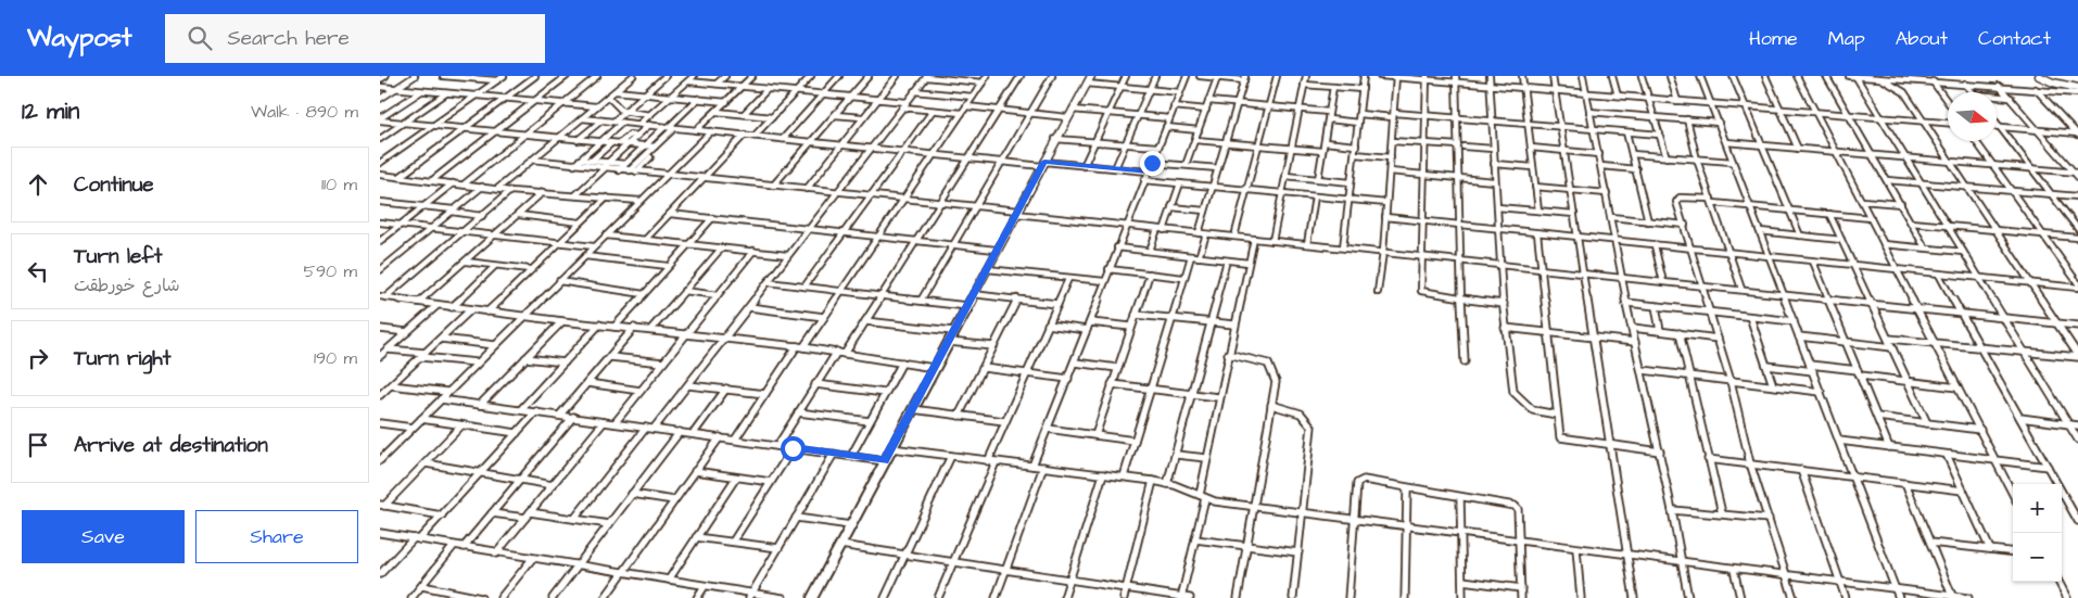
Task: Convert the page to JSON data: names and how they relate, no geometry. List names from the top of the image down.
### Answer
{
  "north": "right",
  "page": {
    "header": "Waypost",
    "search": "Search here",
    "nav": [
      "Home",
      "Map",
      "About",
      "Contact"
    ],
    "heading": ["12 min", "Walk · 890 m"],
    "list": [
      ["Continue", "110 m"],
      ["Turn left", "شارع خورطقت", "590 m"],
      ["Turn right", "190 m"],
      "Arrive at destination"
    ],
    "map_buttons": ["+", "−"],
    "buttons": ["Save", "Share"]
  }
}
